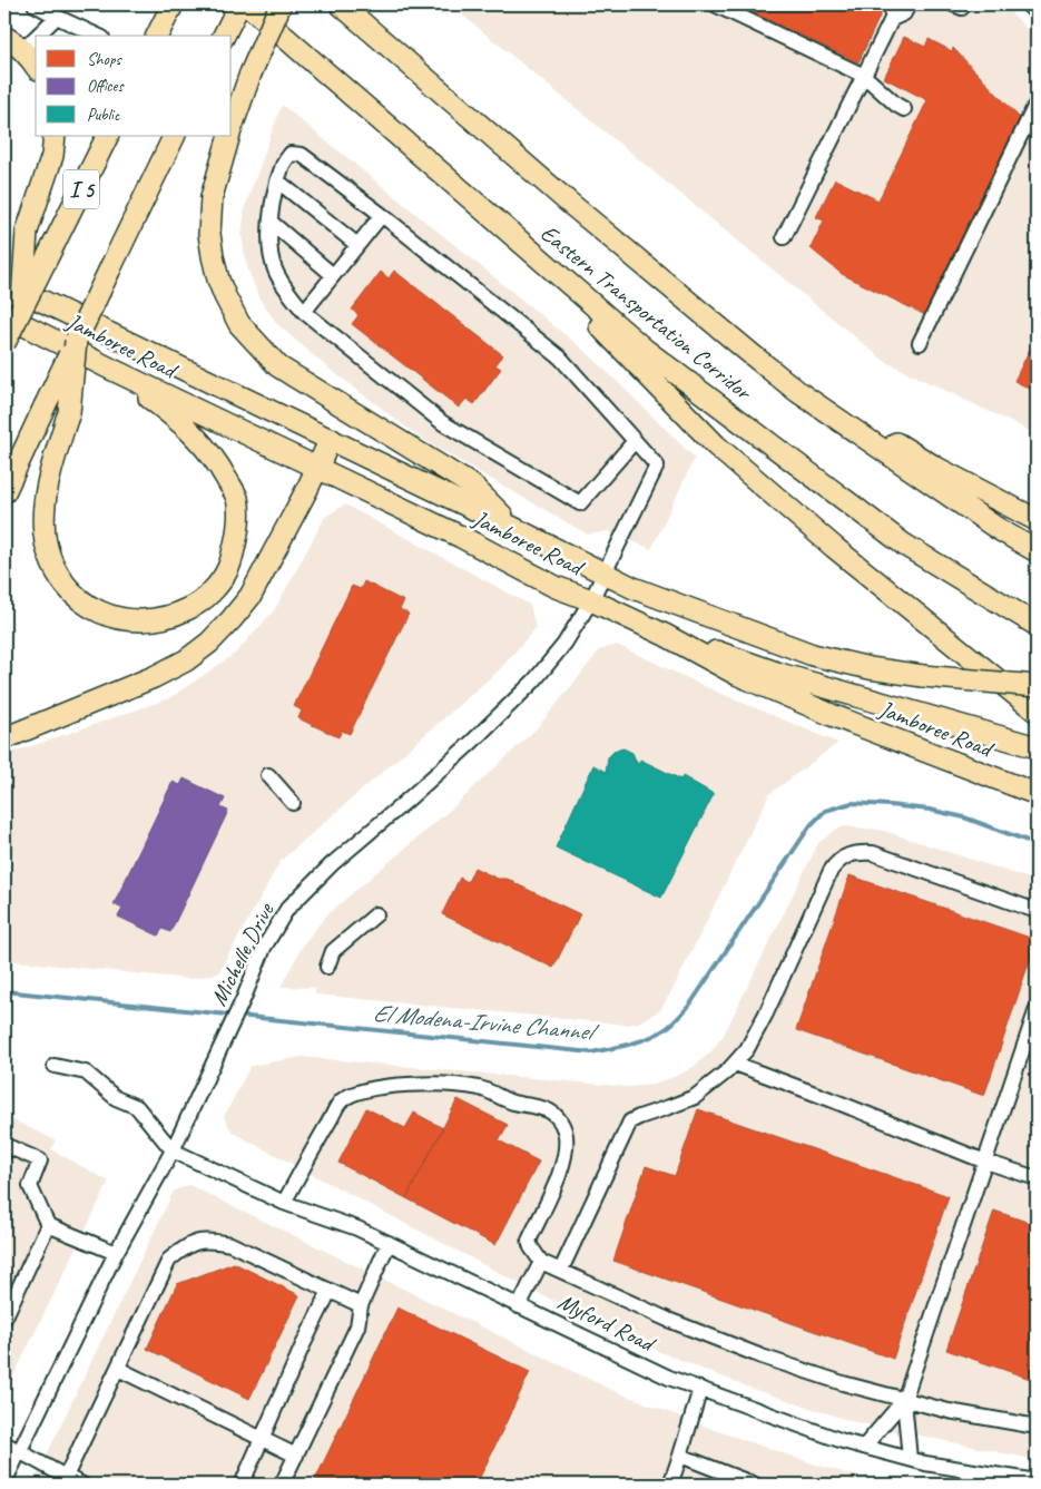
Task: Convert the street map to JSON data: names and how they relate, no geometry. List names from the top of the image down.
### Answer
{
  "streets": {
    "highway": ["I 5", "Eastern Transportation Corridor", "Jamboree Road"],
    "street": ["Michelle Drive", "Myford Road"]
  },
  "crossings": [
    ["I 5", "Jamboree Road"],
    ["Jamboree Road", "Michelle Drive"],
    ["Michelle Drive", "Myford Road"]
  ],
  "water": ["El Modena-Irvine Channel"],
  "legend": ["Shops", "Offices", "Public"]
}
